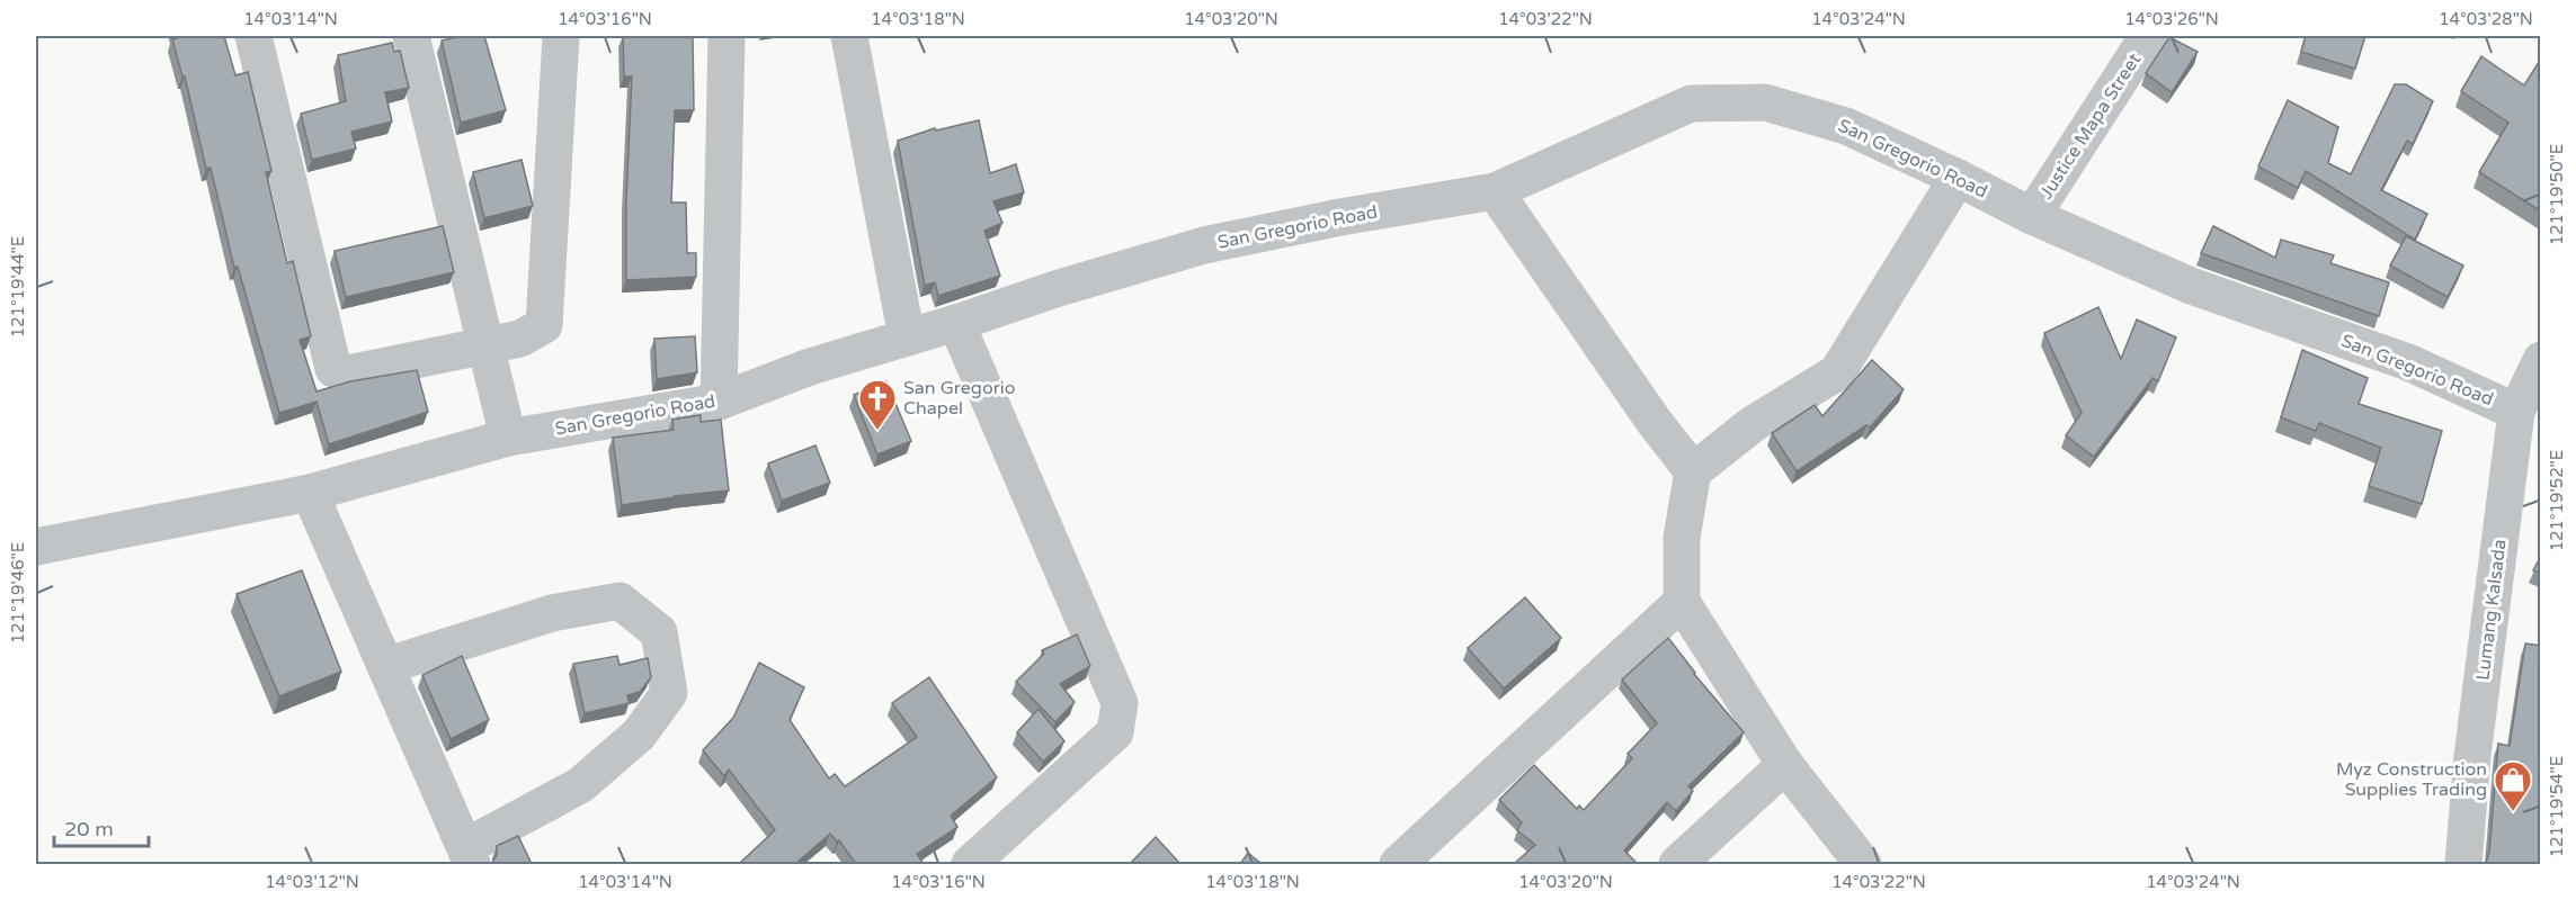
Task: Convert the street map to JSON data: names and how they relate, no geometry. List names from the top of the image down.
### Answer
{
  "streets": {
    "street": ["Justice Mapa Street", "San Gregorio Road", "Lumang Kalsada"]
  },
  "crossings": [
    ["Justice Mapa Street", "San Gregorio Road"],
    ["San Gregorio Road", "Lumang Kalsada"]
  ],
  "places": {
    "church": ["San Gregorio Chapel"],
    "shop": ["Myz Construction Supplies Trading"]
  },
  "scale_bar": "20 m",
  "coordinates": [
    "14°03'14\"N",
    "14°03'16\"N",
    "14°03'18\"N",
    "14°03'20\"N",
    "14°03'22\"N",
    "14°03'24\"N",
    "14°03'26\"N",
    "14°03'28\"N",
    "121°19'50\"E",
    "121°19'44\"E",
    "121°19'52\"E",
    "121°19'46\"E",
    "121°19'54\"E",
    "14°03'12\"N"
  ]
}
